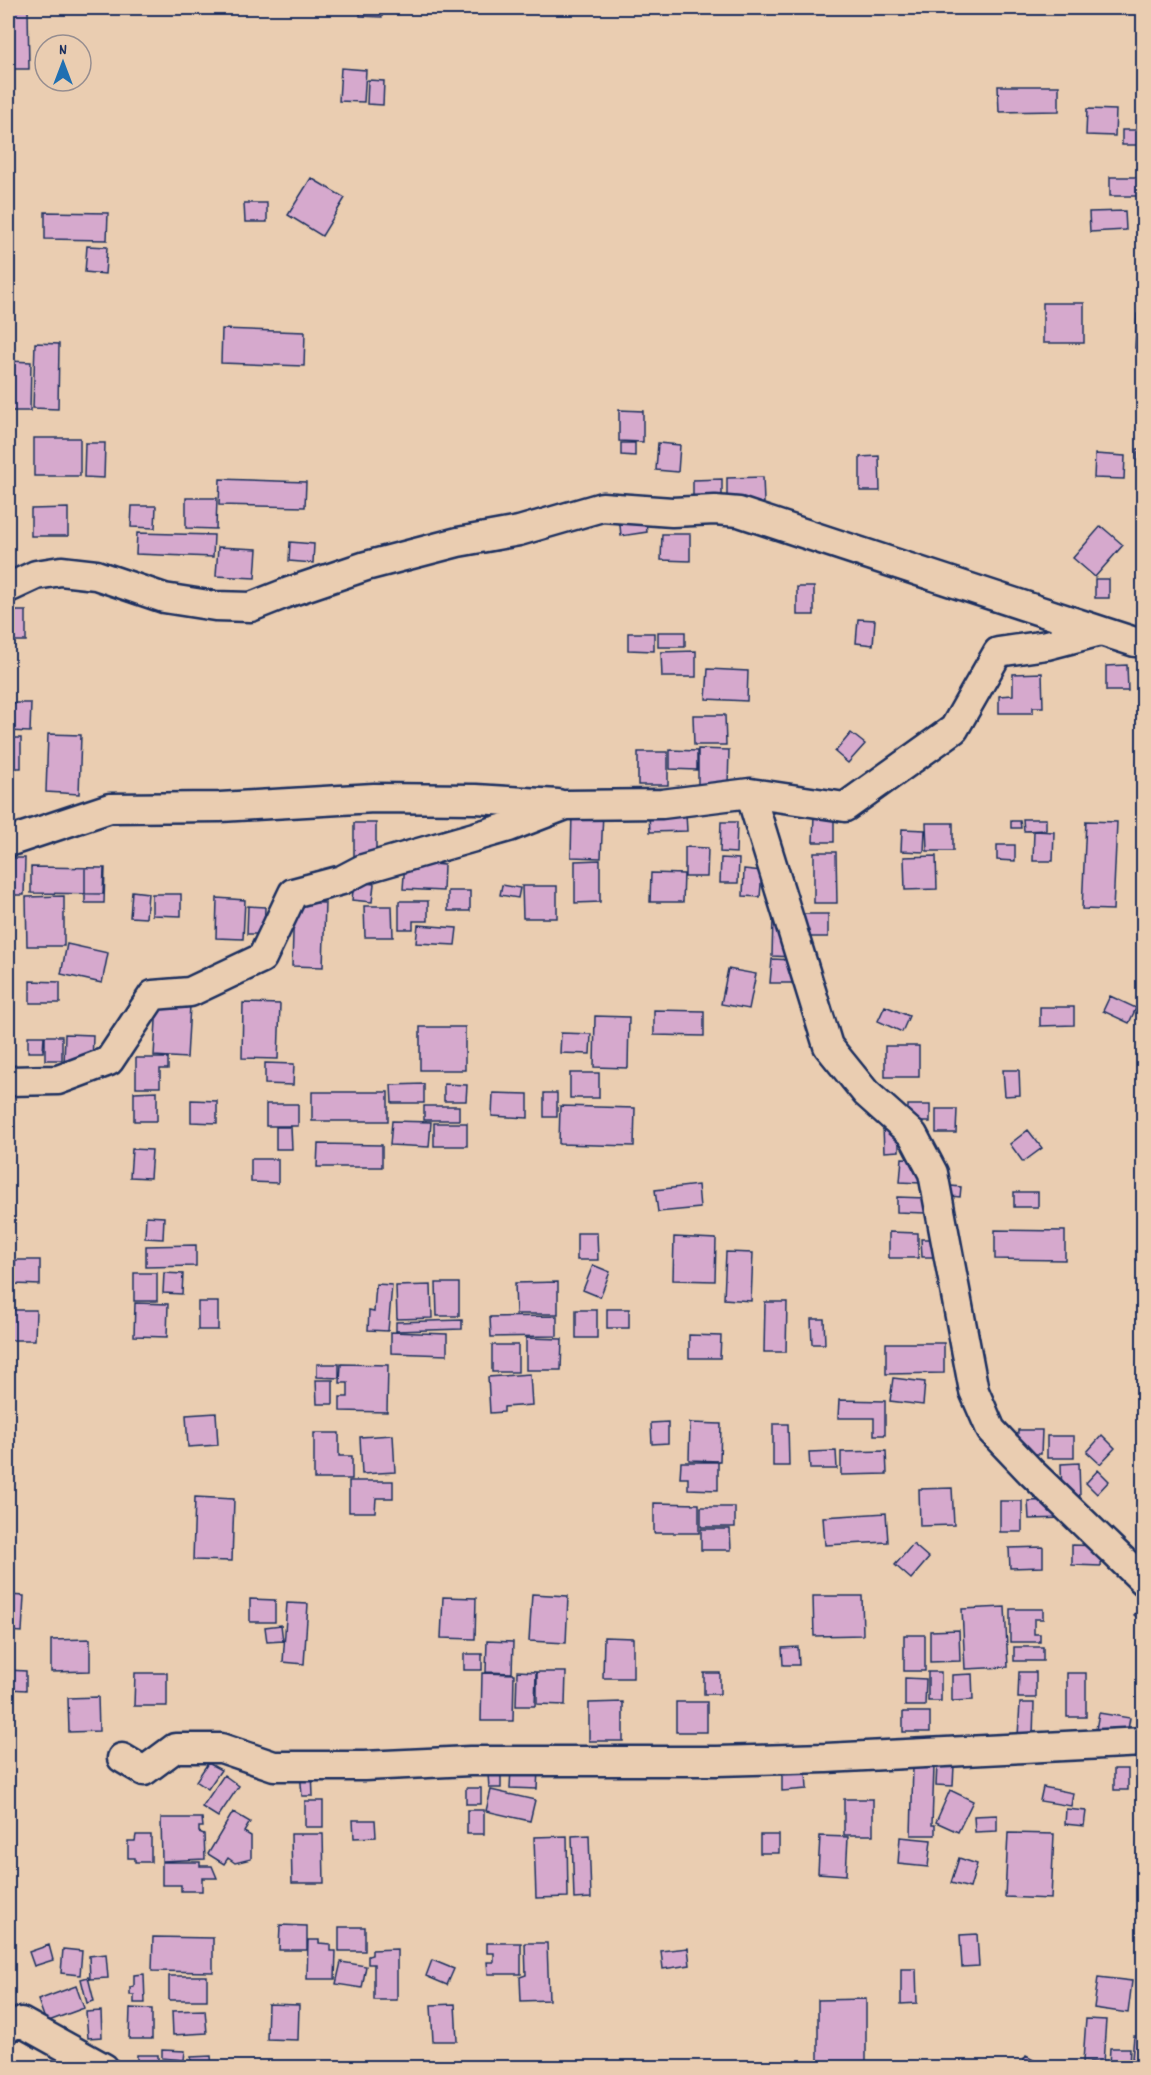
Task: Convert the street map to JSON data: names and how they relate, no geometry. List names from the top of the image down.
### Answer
{
  "north": "top"
}
